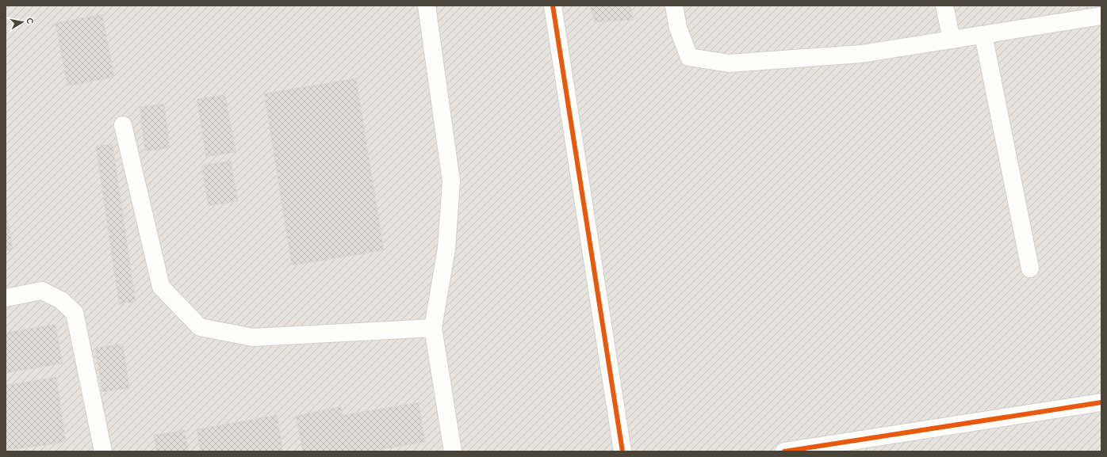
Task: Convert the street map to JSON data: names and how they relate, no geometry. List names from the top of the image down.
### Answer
{
  "north": "right"
}
